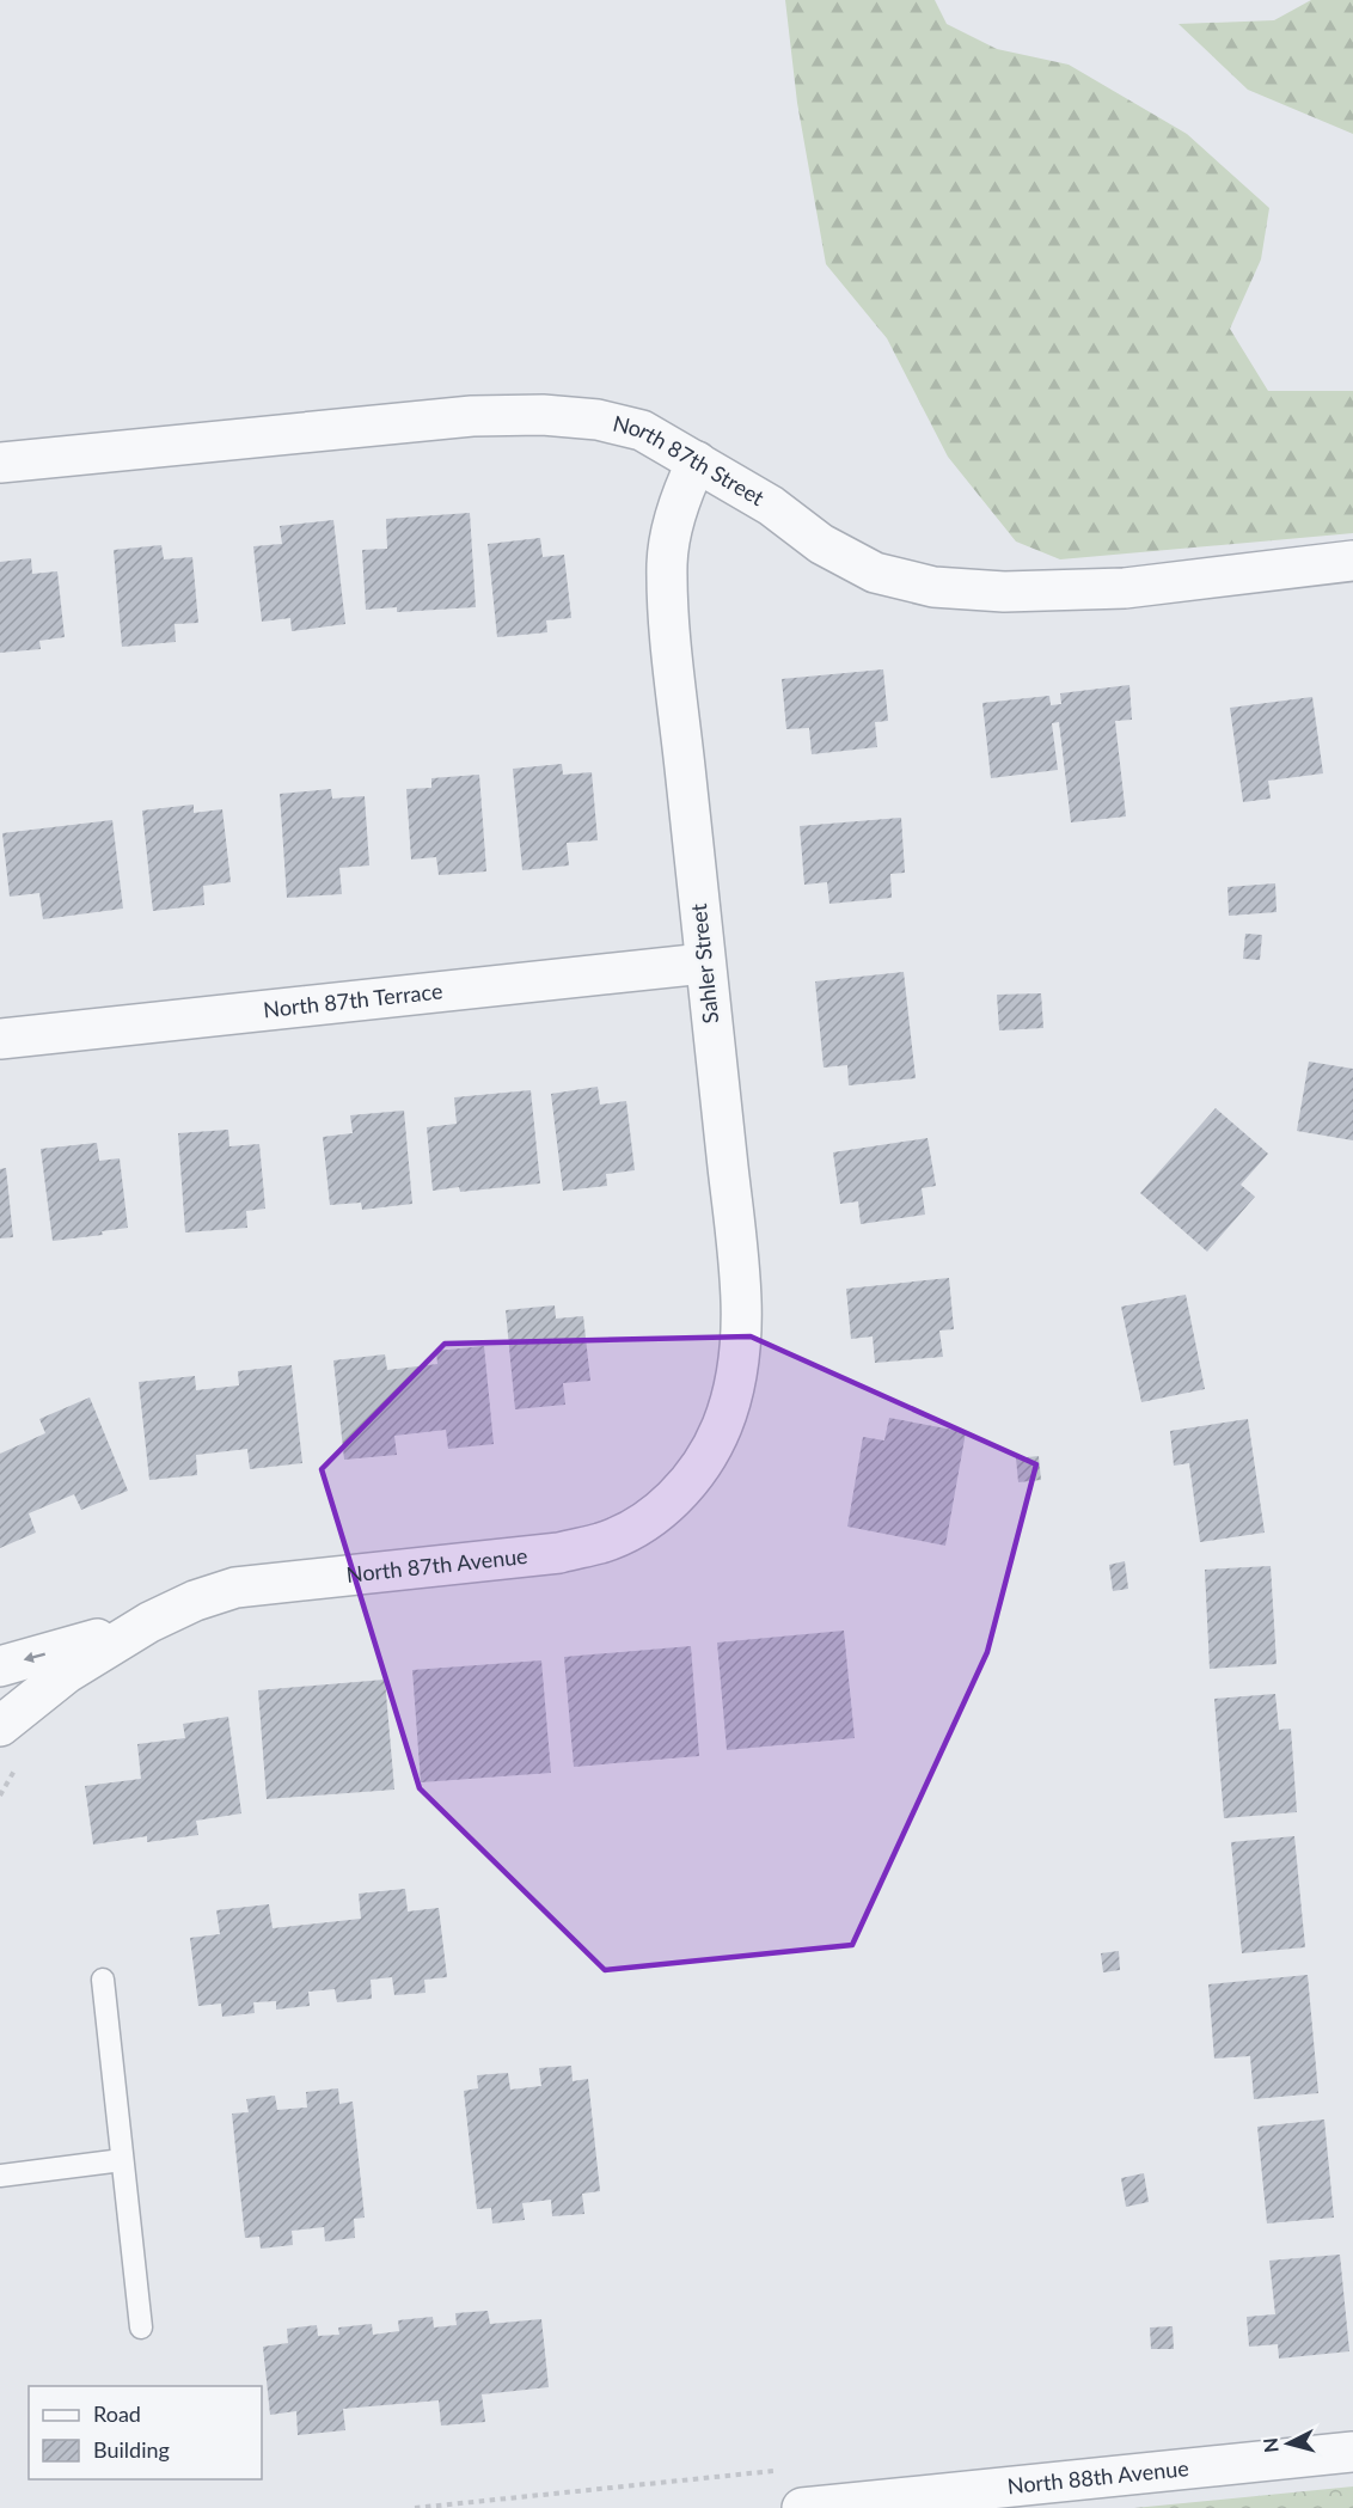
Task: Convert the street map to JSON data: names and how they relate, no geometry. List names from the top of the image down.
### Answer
{
  "streets": {
    "street": [
      "North 87th Street",
      "Sahler Street",
      "North 87th Terrace",
      "North 87th Avenue",
      "North 88th Avenue"
    ]
  },
  "crossings": [
    ["North 87th Street", "Sahler Street"],
    ["Sahler Street", "North 87th Terrace"],
    ["Sahler Street", "North 87th Avenue"]
  ],
  "legend": ["Road", "Building"],
  "north": "left"
}
